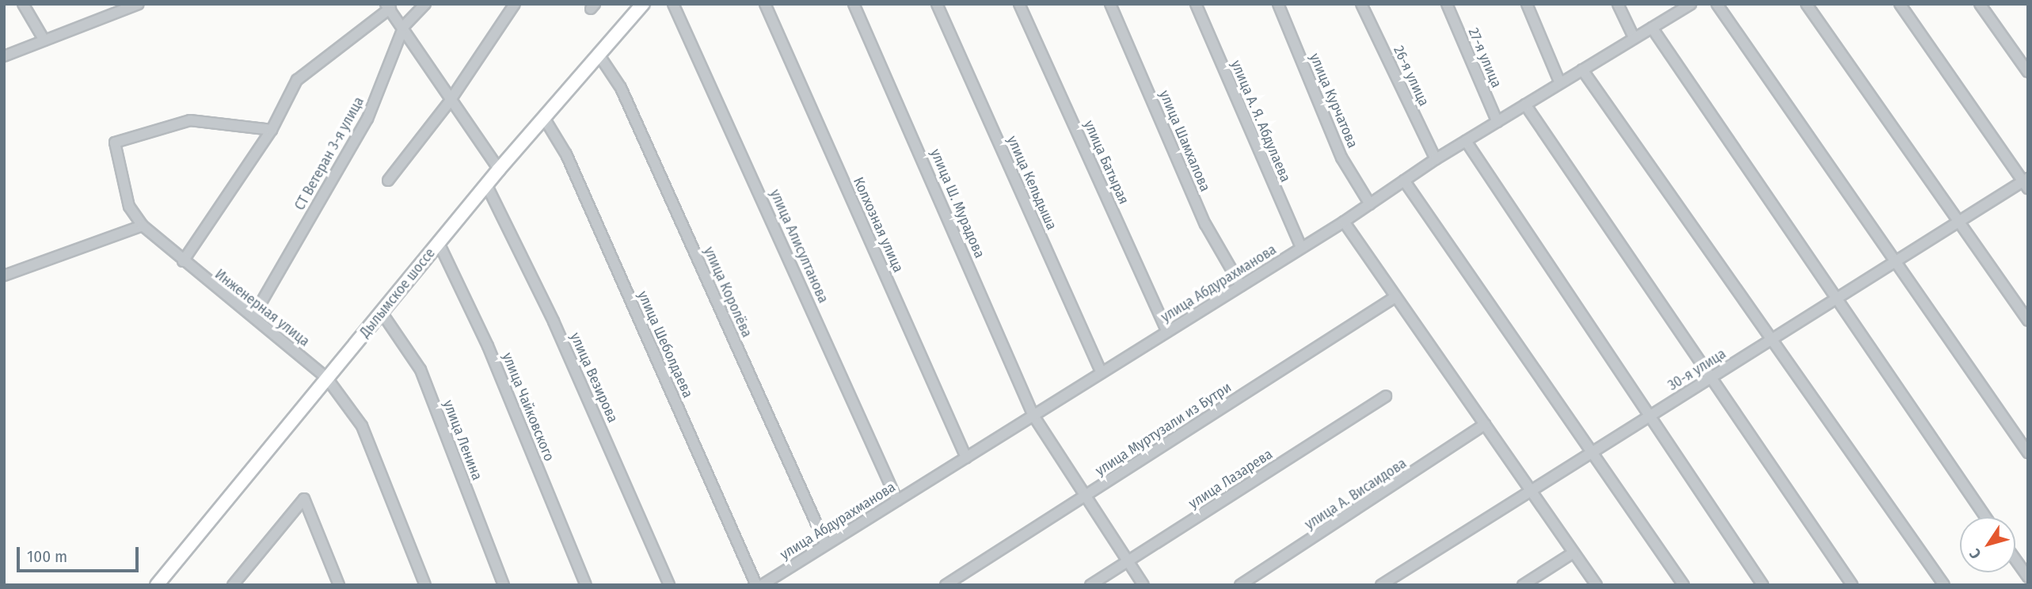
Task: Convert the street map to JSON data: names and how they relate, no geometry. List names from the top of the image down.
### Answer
{
  "streets": {
    "main road": ["Дылымское шоссе"],
    "street": [
      "27-я улица",
      "26-я улица",
      "улица Курчатова",
      "улица А. Я. Абдулаева",
      "улица Шамхалова",
      "СТ Ветеран 3-я улица",
      "улица Батырая",
      "улица Кельдыша",
      "улица Ш. Мурадова",
      "Колхозная улица",
      "улица Алисултанова",
      "улица Абдурахманова",
      "улица Королёва",
      "Инженерная улица",
      "улица Шеболдаева",
      "30-я улица",
      "улица Везирова",
      "улица Чайковского",
      "улица Муртузали из Бутри",
      "улица Ленина",
      "улица Лазарева",
      "улица А. Висаидова"
    ]
  },
  "crossings": [
    ["27-я улица", "улица Абдурахманова"],
    ["26-я улица", "улица Абдурахманова"],
    ["улица Курчатова", "улица Абдурахманова"],
    ["улица А. Я. Абдулаева", "улица Абдурахманова"],
    ["улица Шамхалова", "улица Абдурахманова"],
    ["СТ Ветеран 3-я улица", "Инженерная улица"],
    ["улица Батырая", "улица Абдурахманова"],
    ["улица Кельдыша", "улица Абдурахманова"],
    ["улица Ш. Мурадова", "улица Абдурахманова"],
    ["улица Ш. Мурадова", "улица Муртузали из Бутри"],
    ["улица Ш. Мурадова", "улица Лазарева"],
    ["Колхозная улица", "улица Абдурахманова"],
    ["улица Алисултанова", "улица Абдурахманова"],
    ["улица Абдурахманова", "улица Королёва"],
    ["улица Королёва", "Дылымское шоссе"],
    ["Дылымское шоссе", "Инженерная улица"],
    ["Дылымское шоссе", "улица Шеболдаева"],
    ["Дылымское шоссе", "улица Везирова"],
    ["Дылымское шоссе", "улица Чайковского"],
    ["Дылымское шоссе", "улица Ленина"]
  ],
  "scale_bar": "100 m",
  "north": "bottom left"
}
